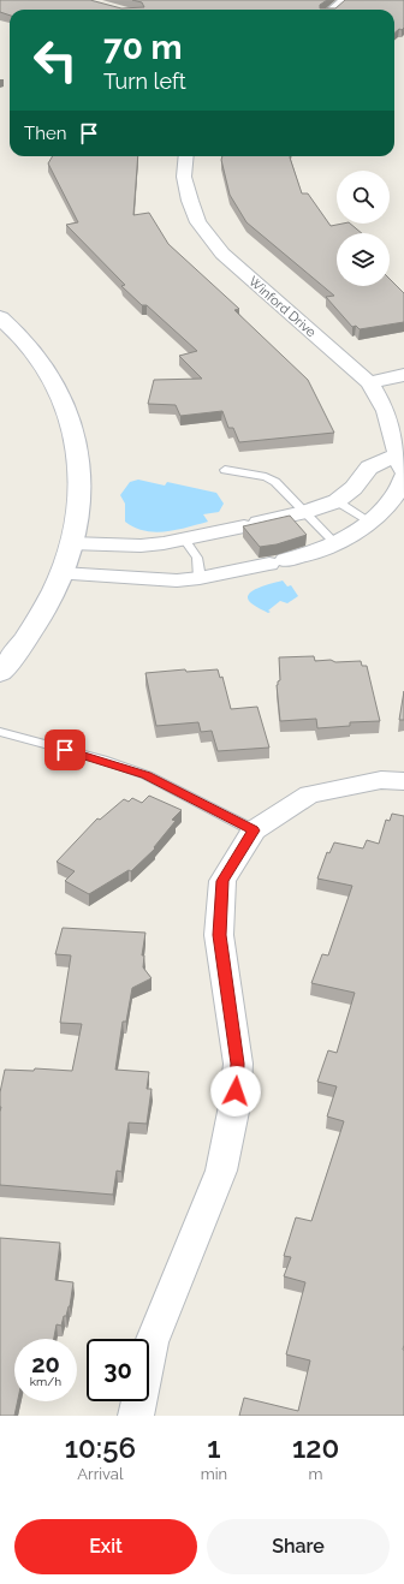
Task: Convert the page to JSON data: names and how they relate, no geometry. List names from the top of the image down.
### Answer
{
  "streets": {
    "street": ["Winford Drive"]
  },
  "page": {
    "turn": ["70 m", "Turn left"],
    "then": "Then",
    "speed": "20 km/h",
    "limit": "30",
    "eta": [
      "10:56",
      "Arrival",
      "1",
      "min",
      "120",
      "m"
    ],
    "buttons": ["Exit", "Share"]
  }
}
